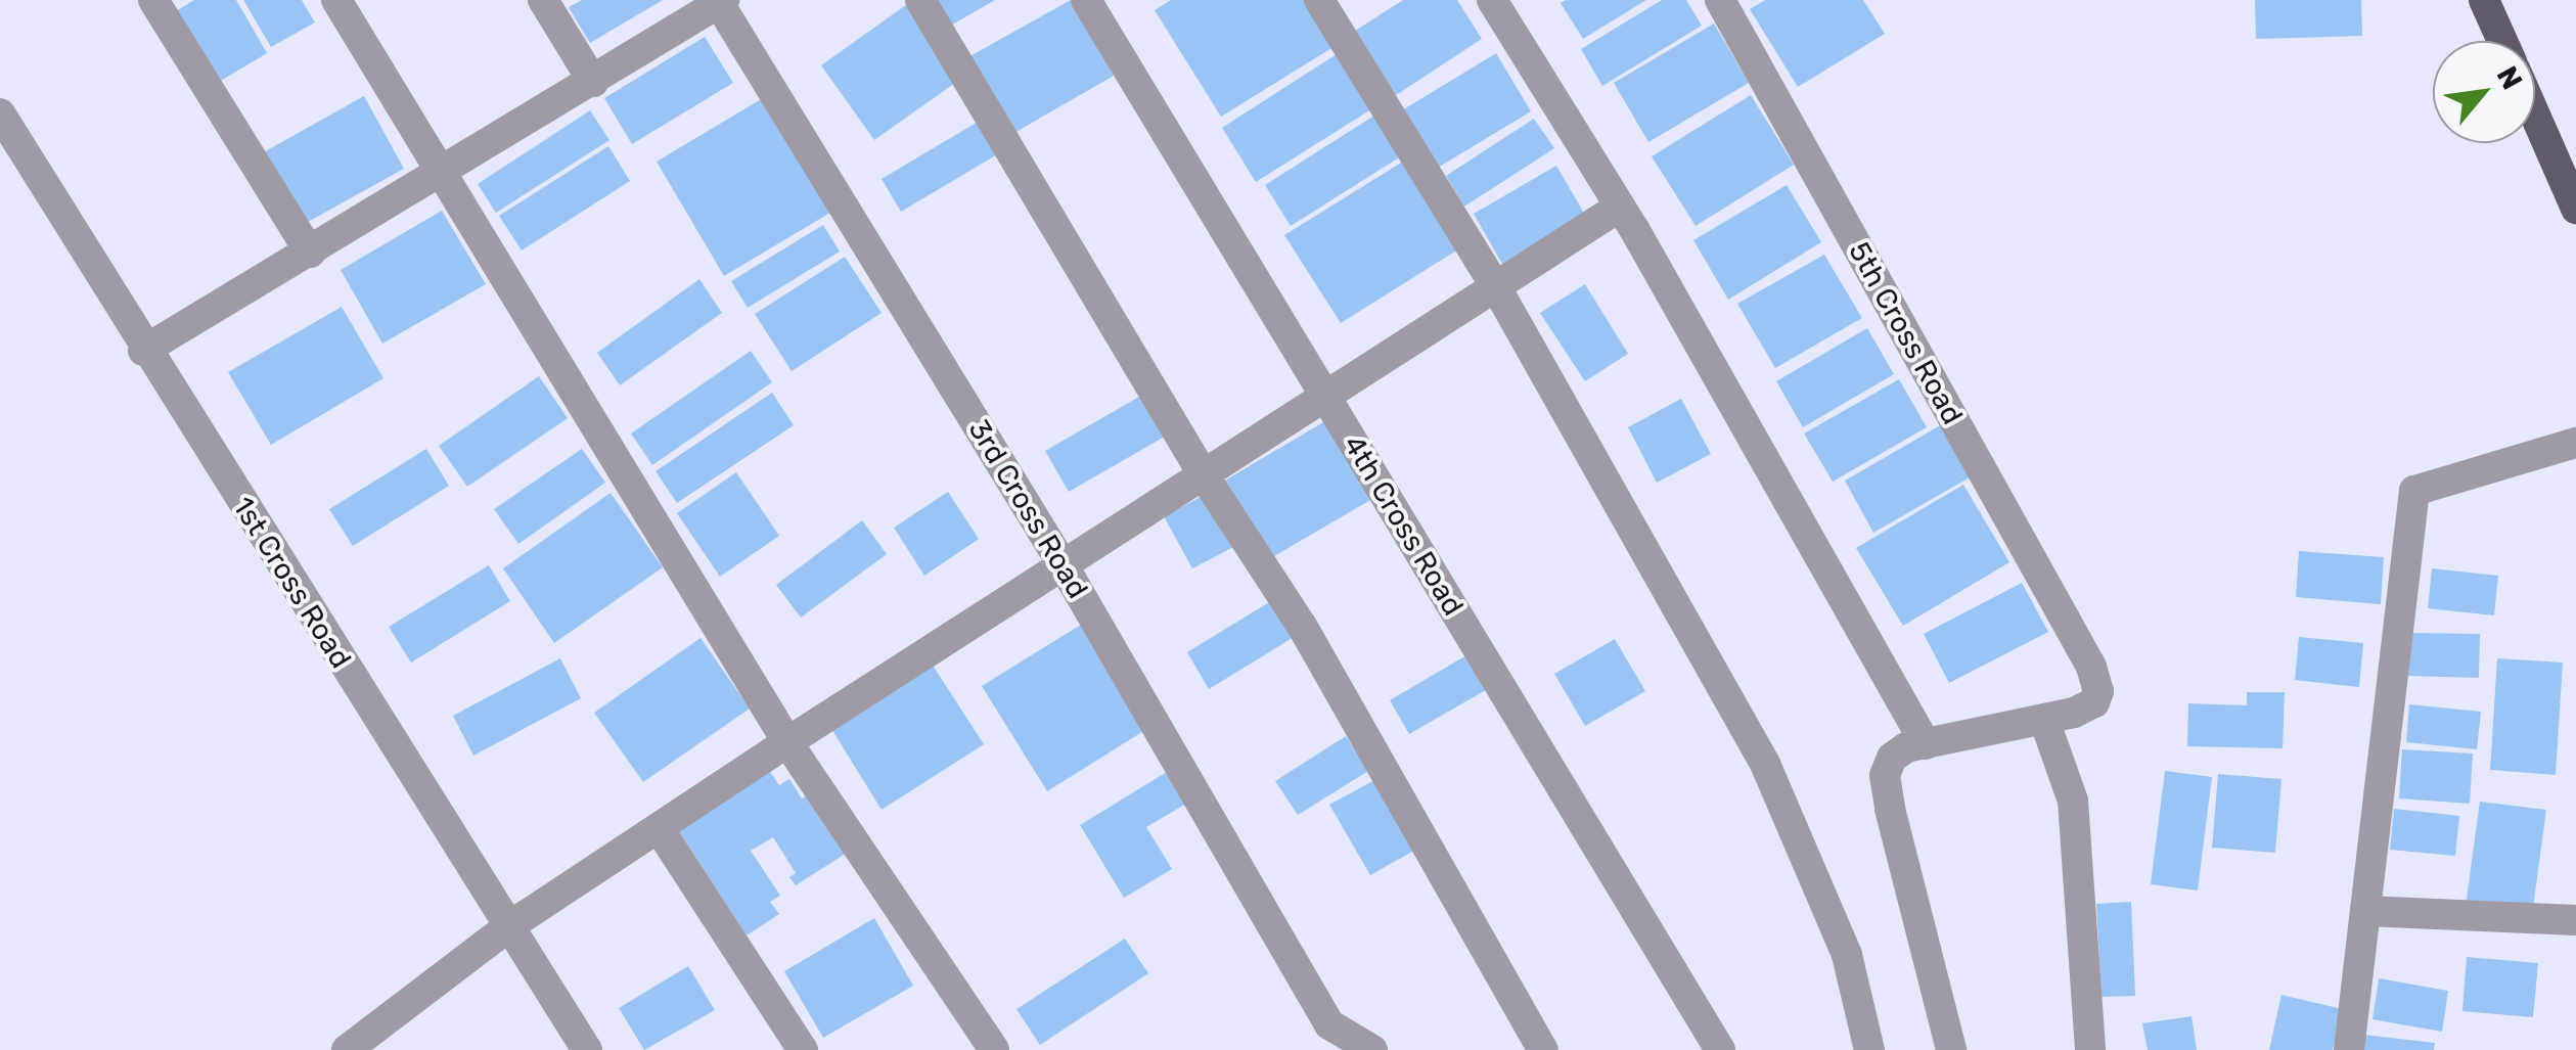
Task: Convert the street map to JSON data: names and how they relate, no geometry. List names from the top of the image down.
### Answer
{
  "streets": {
    "street": [
      "5th Cross Road",
      "3rd Cross Road",
      "4th Cross Road",
      "1st Cross Road"
    ]
  },
  "north": "top right"
}
